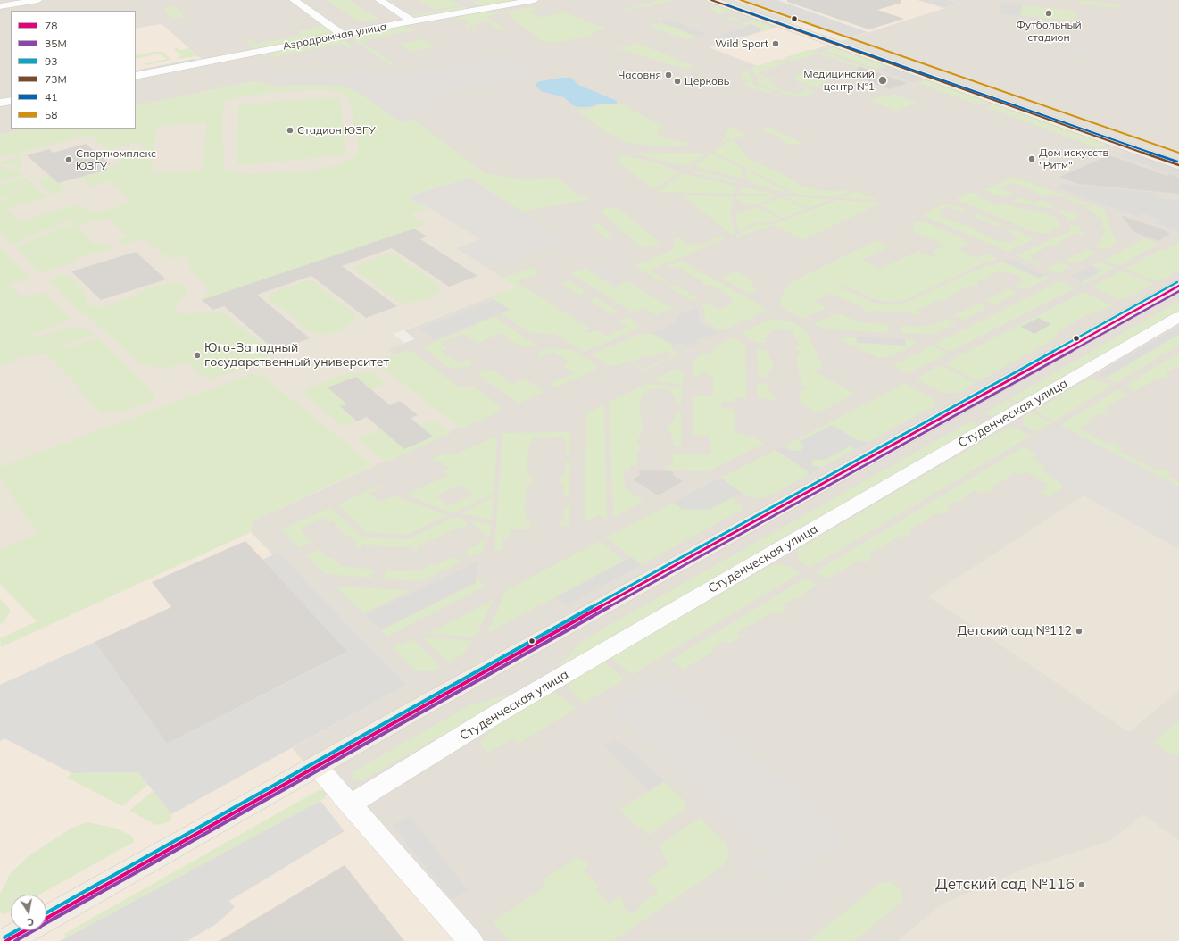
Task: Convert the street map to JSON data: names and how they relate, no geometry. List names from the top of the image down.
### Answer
{
  "streets": {
    "street": ["Аэродромная улица", "Студенческая улица"]
  },
  "places": [
    "Футбольный стадион",
    "Wild Sport",
    "Часовня",
    "Медицинский центр №1",
    "Церковь",
    "Стадион ЮЗГУ",
    "Дом искусств \"Ритм\"",
    "Спорткомплекс ЮЗГУ",
    "Юго-Западный государственный университет",
    "Детский сад №112",
    "Детский сад №116"
  ],
  "lines": [
    "transit line 73М",
    "transit line 58",
    "transit line 41",
    "transit line 93",
    "transit line 78",
    "transit line 35М"
  ],
  "legend": [
    "78",
    "35М",
    "93",
    "73М",
    "41",
    "58"
  ],
  "north": "bottom"
}
